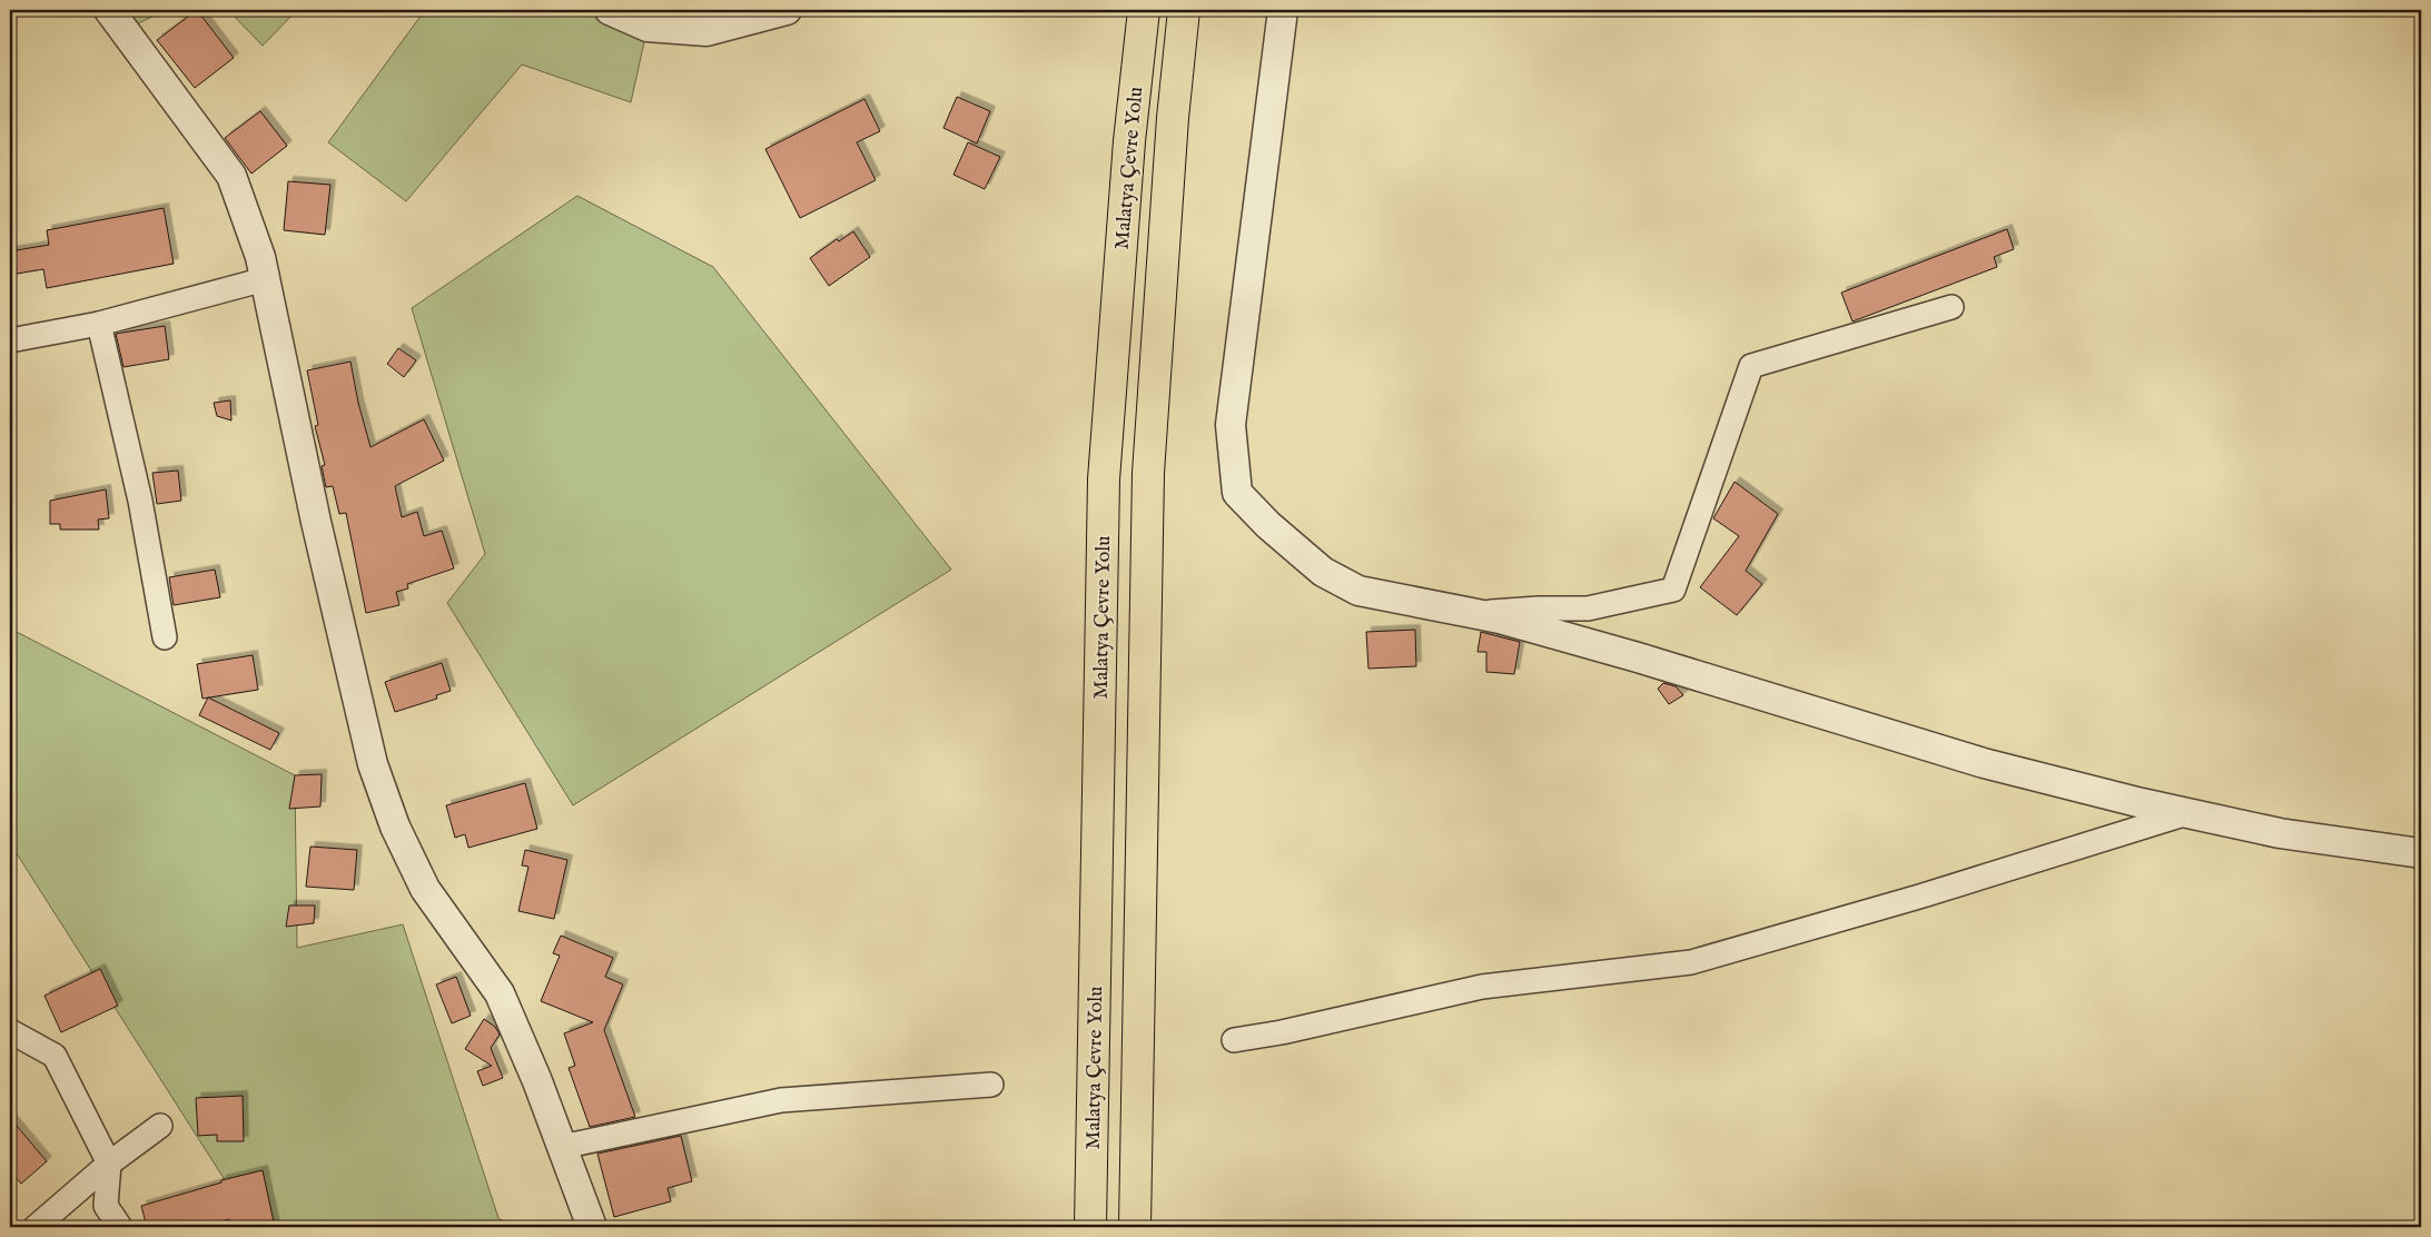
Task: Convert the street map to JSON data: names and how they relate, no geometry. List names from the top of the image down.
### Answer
{
  "streets": {
    "highway": ["Malatya Çevre Yolu"]
  }
}
